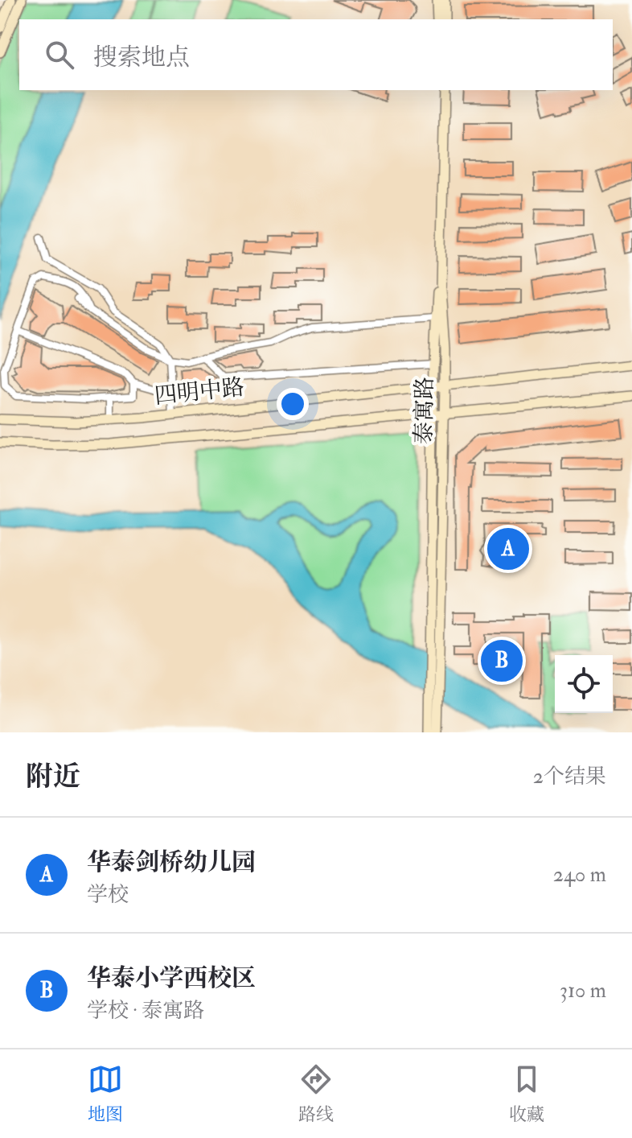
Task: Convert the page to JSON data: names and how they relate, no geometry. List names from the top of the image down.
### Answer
{
  "streets": {
    "main road": ["四明中路", "泰寓路"]
  },
  "crossings": [
    ["四明中路", "泰寓路"]
  ],
  "page": {
    "search": "搜索地点",
    "pins": ["A", "B"],
    "heading": ["附近", "2个结果"],
    "list": [
      {
        "mark": "A",
        "name": "华泰剑桥幼儿园",
        "note": "学校",
        "value": "240 m"
      },
      {
        "mark": "B",
        "name": "华泰小学西校区",
        "note": "学校 · 泰寓路",
        "value": "310 m"
      }
    ],
    "nav": ["地图", "路线", "收藏"]
  }
}
